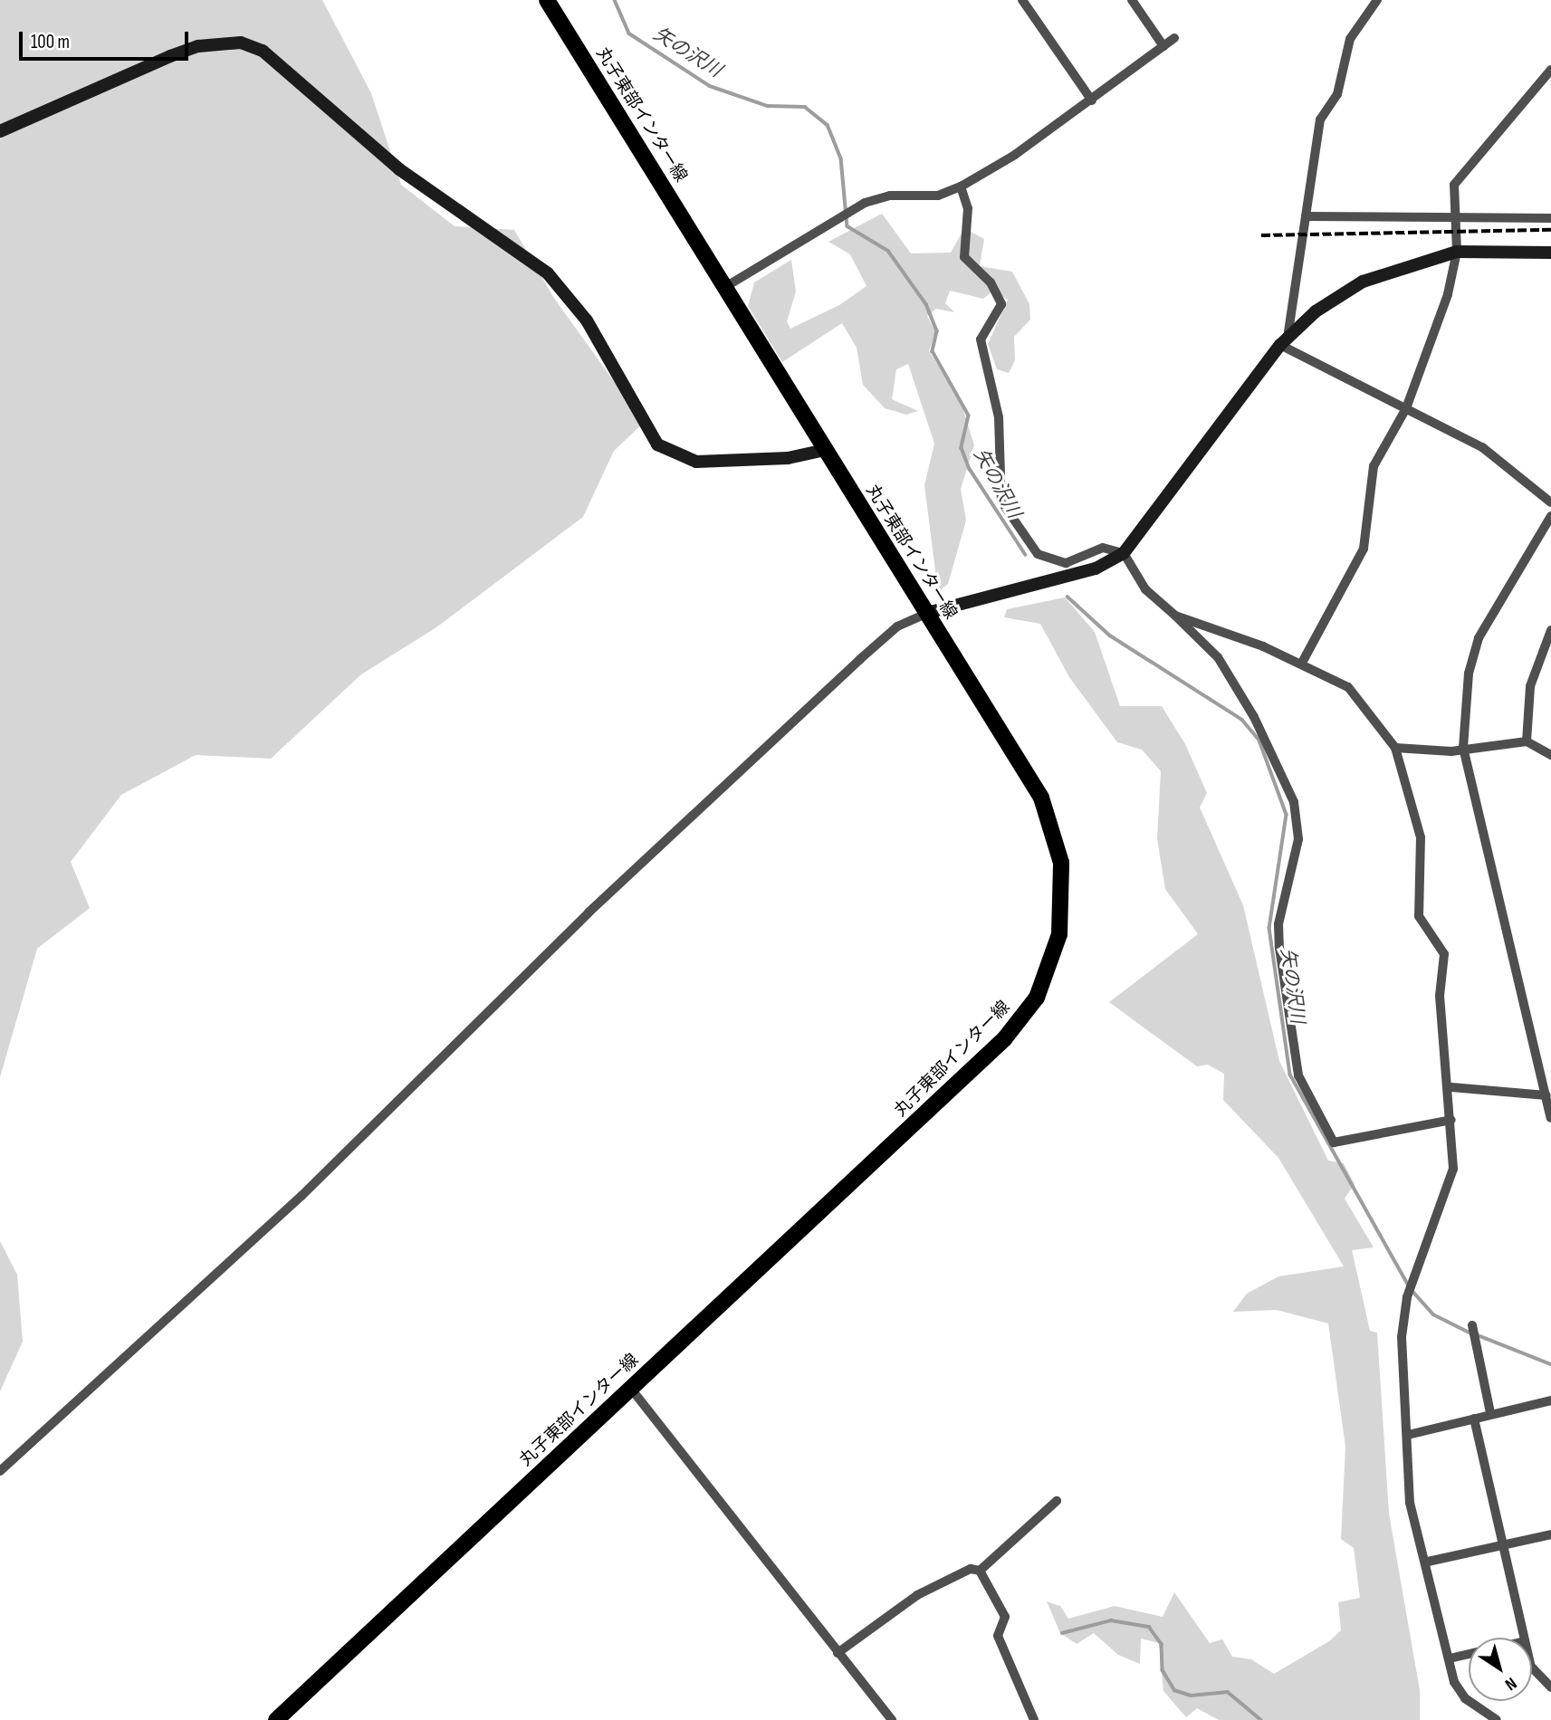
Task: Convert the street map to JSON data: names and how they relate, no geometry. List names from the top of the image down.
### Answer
{
  "streets": {
    "main road": ["丸子東部インター線"]
  },
  "water": ["矢の沢川"],
  "scale_bar": "100 m",
  "north": "bottom right"
}
